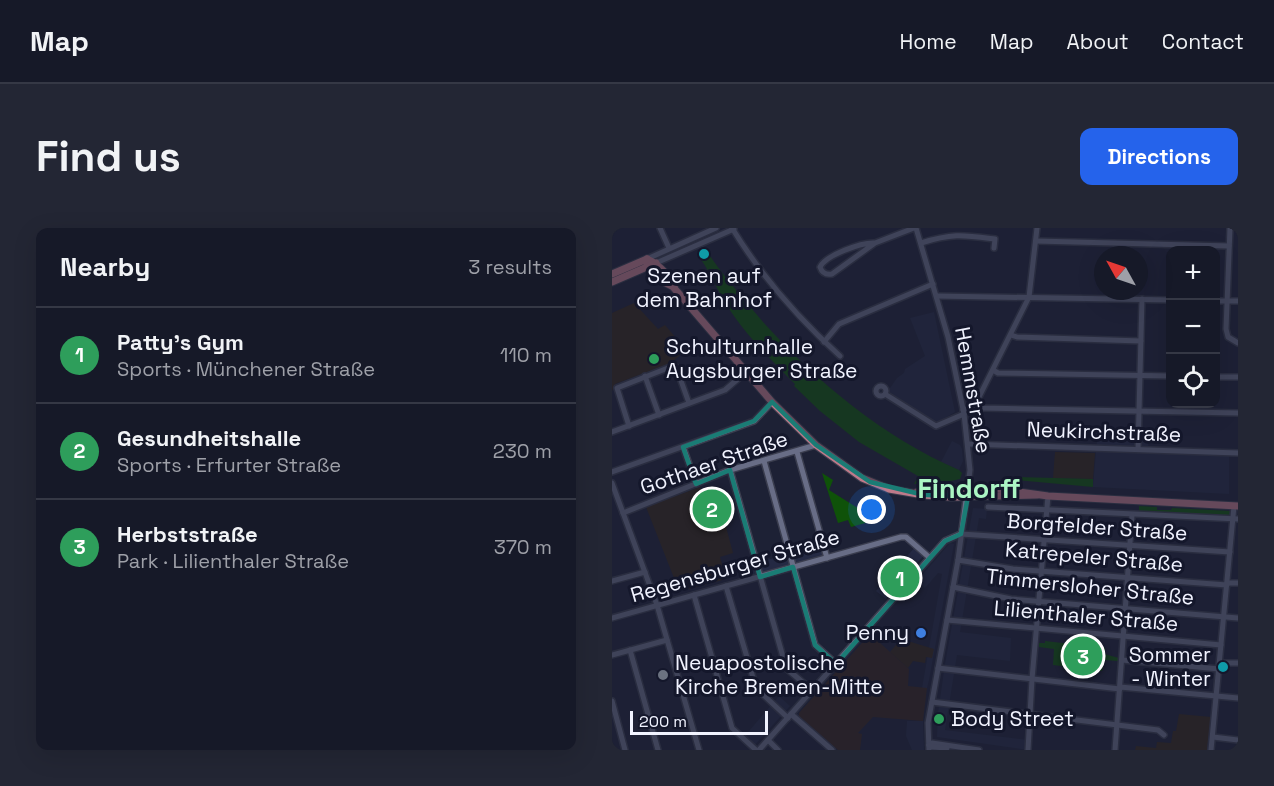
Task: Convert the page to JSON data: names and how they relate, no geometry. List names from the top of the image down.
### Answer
{
  "streets": {
    "street": [
      "Hemmstraße",
      "Neukirchstraße",
      "Gothaer Straße",
      "Borgfelder Straße",
      "Katrepeler Straße",
      "Regensburger Straße",
      "Timmersloher Straße",
      "Lilienthaler Straße"
    ]
  },
  "crossings": [
    ["Hemmstraße", "Neukirchstraße"],
    ["Hemmstraße", "Borgfelder Straße"],
    ["Hemmstraße", "Katrepeler Straße"],
    ["Hemmstraße", "Timmersloher Straße"],
    ["Hemmstraße", "Lilienthaler Straße"]
  ],
  "districts": ["Findorff"],
  "places": [
    "Szenen auf dem Bahnhof",
    "Schulturnhalle Augsburger Straße",
    "Penny",
    "Sommer - Winter",
    "Neuapostolische Kirche Bremen-Mitte",
    "Body Street"
  ],
  "scale_bar": "200 m",
  "north": "top left",
  "page": {
    "header": "Map",
    "nav": [
      "Home",
      "Map",
      "About",
      "Contact"
    ],
    "buttons": "Directions",
    "title": "Find us",
    "heading": ["Nearby", "3 results"],
    "map_buttons": ["+", "−"],
    "list": [
      {
        "mark": "1",
        "name": "Patty's Gym",
        "note": "Sports · Münchener Straße",
        "value": "110 m"
      },
      {
        "mark": "2",
        "name": "Gesundheitshalle",
        "note": "Sports · Erfurter Straße",
        "value": "230 m"
      },
      {
        "mark": "3",
        "name": "Herbststraße",
        "note": "Park · Lilienthaler Straße",
        "value": "370 m"
      }
    ],
    "pins": ["2", "1", "3"],
    "scale": "200 m"
  }
}
